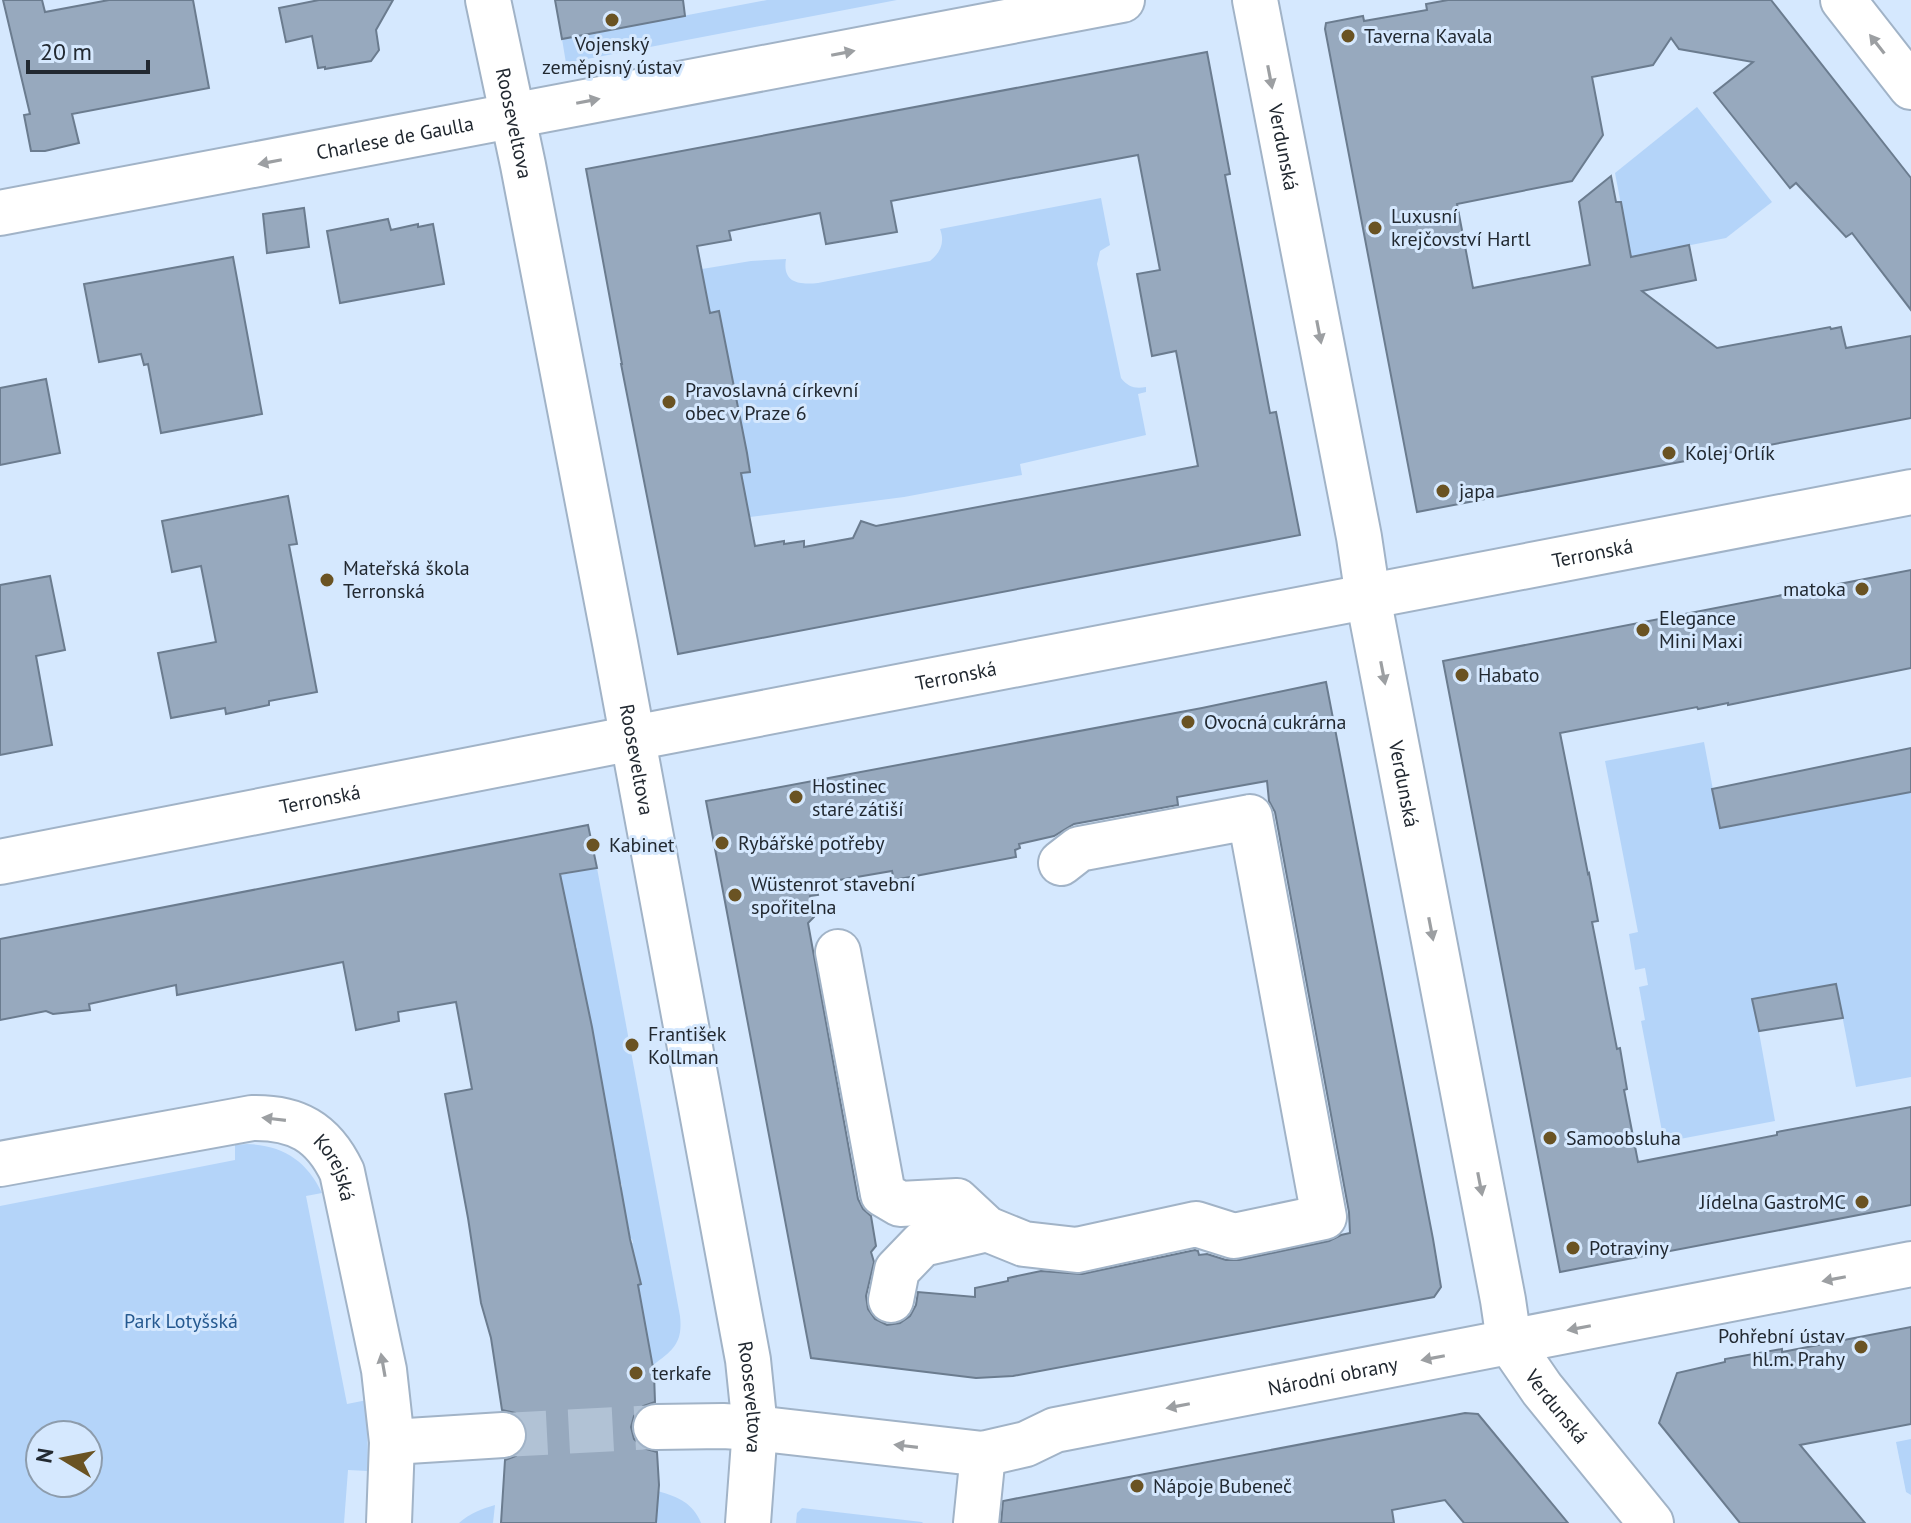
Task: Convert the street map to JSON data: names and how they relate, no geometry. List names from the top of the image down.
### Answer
{
  "streets": {
    "street": [
      "Rooseveltova",
      "Charlese de Gaulla",
      "Verdunská",
      "Terronská",
      "Korejská",
      "Národní obrany"
    ]
  },
  "crossings": [
    ["Rooseveltova", "Charlese de Gaulla"],
    ["Rooseveltova", "Terronská"],
    ["Rooseveltova", "Národní obrany"],
    ["Verdunská", "Terronská"],
    ["Verdunská", "Národní obrany"]
  ],
  "one_way": ["Verdunská", "Národní obrany"],
  "parks": ["Park Lotyšská"],
  "places": [
    "Vojenský zeměpisný ústav",
    "Taverna Kavala",
    "Luxusní krejčovství Hartl",
    "Pravoslavná církevní obec v Praze 6",
    "Kolej Orlík",
    "japa",
    "Mateřská škola Terronská",
    "matoka",
    "Elegance Mini Maxi",
    "Habato",
    "Ovocná cukrárna",
    "Hostinec staré zátiší",
    "Rybářské potřeby",
    "Kabinet",
    "Wüstenrot stavební spořitelna",
    "František Kollman",
    "Samoobsluha",
    "Jídelna GastroMC",
    "Potraviny",
    "Pohřební ústav hl.m. Prahy",
    "terkafe",
    "Nápoje Bubeneč"
  ],
  "scale_bar": "20 m",
  "north": "left"
}
